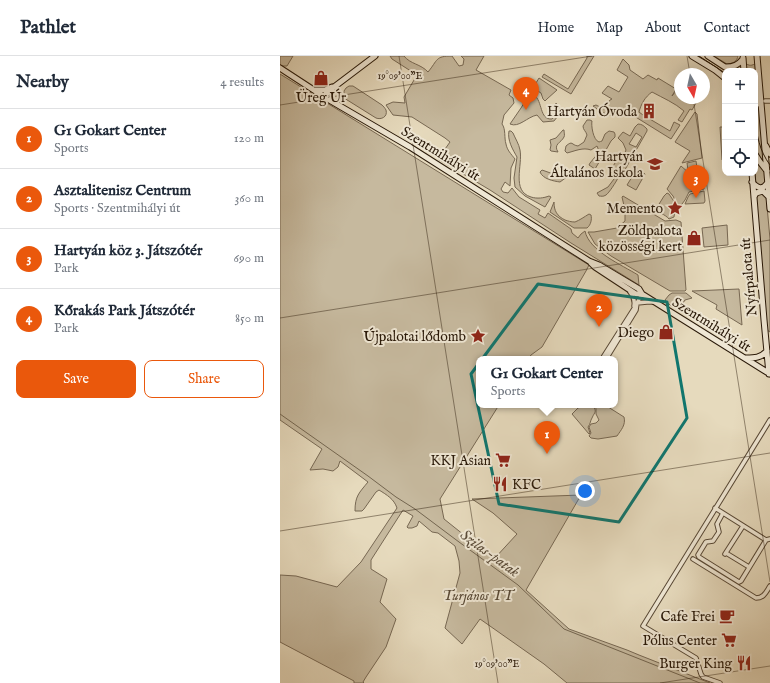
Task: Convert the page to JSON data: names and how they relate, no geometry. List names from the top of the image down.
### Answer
{
  "streets": {
    "main road": ["Szentmihályi út", "Nyírpalota út"]
  },
  "crossings": [
    ["Szentmihályi út", "Nyírpalota út"]
  ],
  "water": ["Szilas-patak"],
  "parks": ["Turjános TT"],
  "places": {
    "shop": ["Üreg Úr", "Zöldpalota közösségi kert", "Diego"],
    "building": ["Hartyán Óvoda"],
    "school or university": ["Hartyán Általános Iskola"],
    "place": ["Memento", "Újpalotai lődomb"],
    "supermarket": ["KKJ Asian", "Pólus Center"],
    "restaurant": ["KFC", "Burger King"],
    "cafe": ["Cafe Frei"]
  },
  "north": "bottom",
  "page": {
    "header": "Pathlet",
    "nav": [
      "Home",
      "Map",
      "About",
      "Contact"
    ],
    "heading": ["Nearby", "4 results"],
    "map_buttons": ["+", "−"],
    "pins": [
      "4",
      "3",
      "2",
      "1"
    ],
    "list": [
      {
        "mark": "1",
        "name": "G1 Gokart Center",
        "note": "Sports",
        "value": "120 m"
      },
      {
        "mark": "2",
        "name": "Asztalitenisz Centrum",
        "note": "Sports · Szentmihályi út",
        "value": "360 m"
      },
      {
        "mark": "3",
        "name": "Hartyán köz 3. Játszótér",
        "note": "Park",
        "value": "690 m"
      },
      {
        "mark": "4",
        "name": "Kőrakás Park Játszótér",
        "note": "Park",
        "value": "850 m"
      }
    ],
    "buttons": ["Save", "Share"],
    "popup": ["G1 Gokart Center", "Sports"]
  },
  "coordinates": ["19°09'00\"E"]
}
